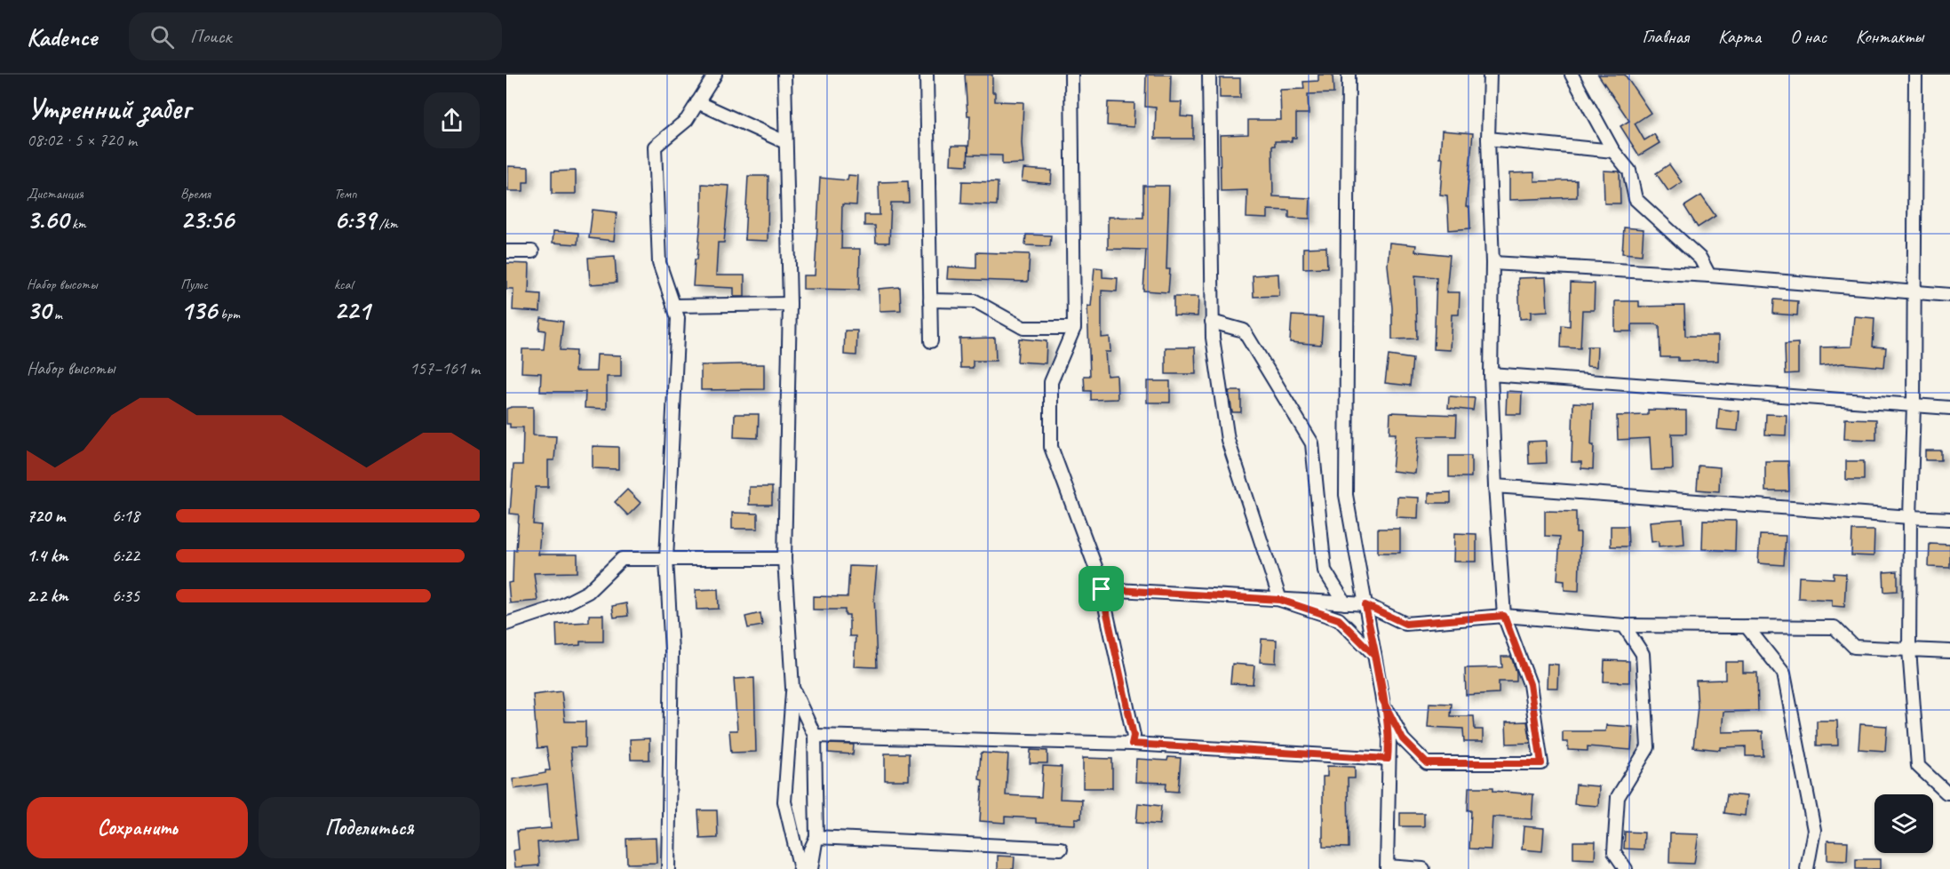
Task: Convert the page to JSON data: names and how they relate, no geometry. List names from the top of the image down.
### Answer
{
  "page": {
    "header": "Kadence",
    "search": "Поиск",
    "nav": [
      "Главная",
      "Карта",
      "О нас",
      "Контакты"
    ],
    "heading": ["Утренний забег", "08:02 · 5 × 720 m"],
    "stats": [
      ["Дистанция", "3.60 km"],
      ["Время", "23:56"],
      ["Темп", "6:39 /km"],
      ["Набор высоты", "30 m"],
      ["Пульс", "136 bpm"],
      ["kcal", "221"]
    ],
    "chart": ["Набор высоты", "157–161 m"],
    "list": [
      {
        "name": "720 m",
        "note": "6:18"
      },
      {
        "name": "1.4 km",
        "note": "6:22"
      },
      {
        "name": "2.2 km",
        "note": "6:35"
      }
    ],
    "buttons": ["Сохранить", "Поделиться"]
  }
}
